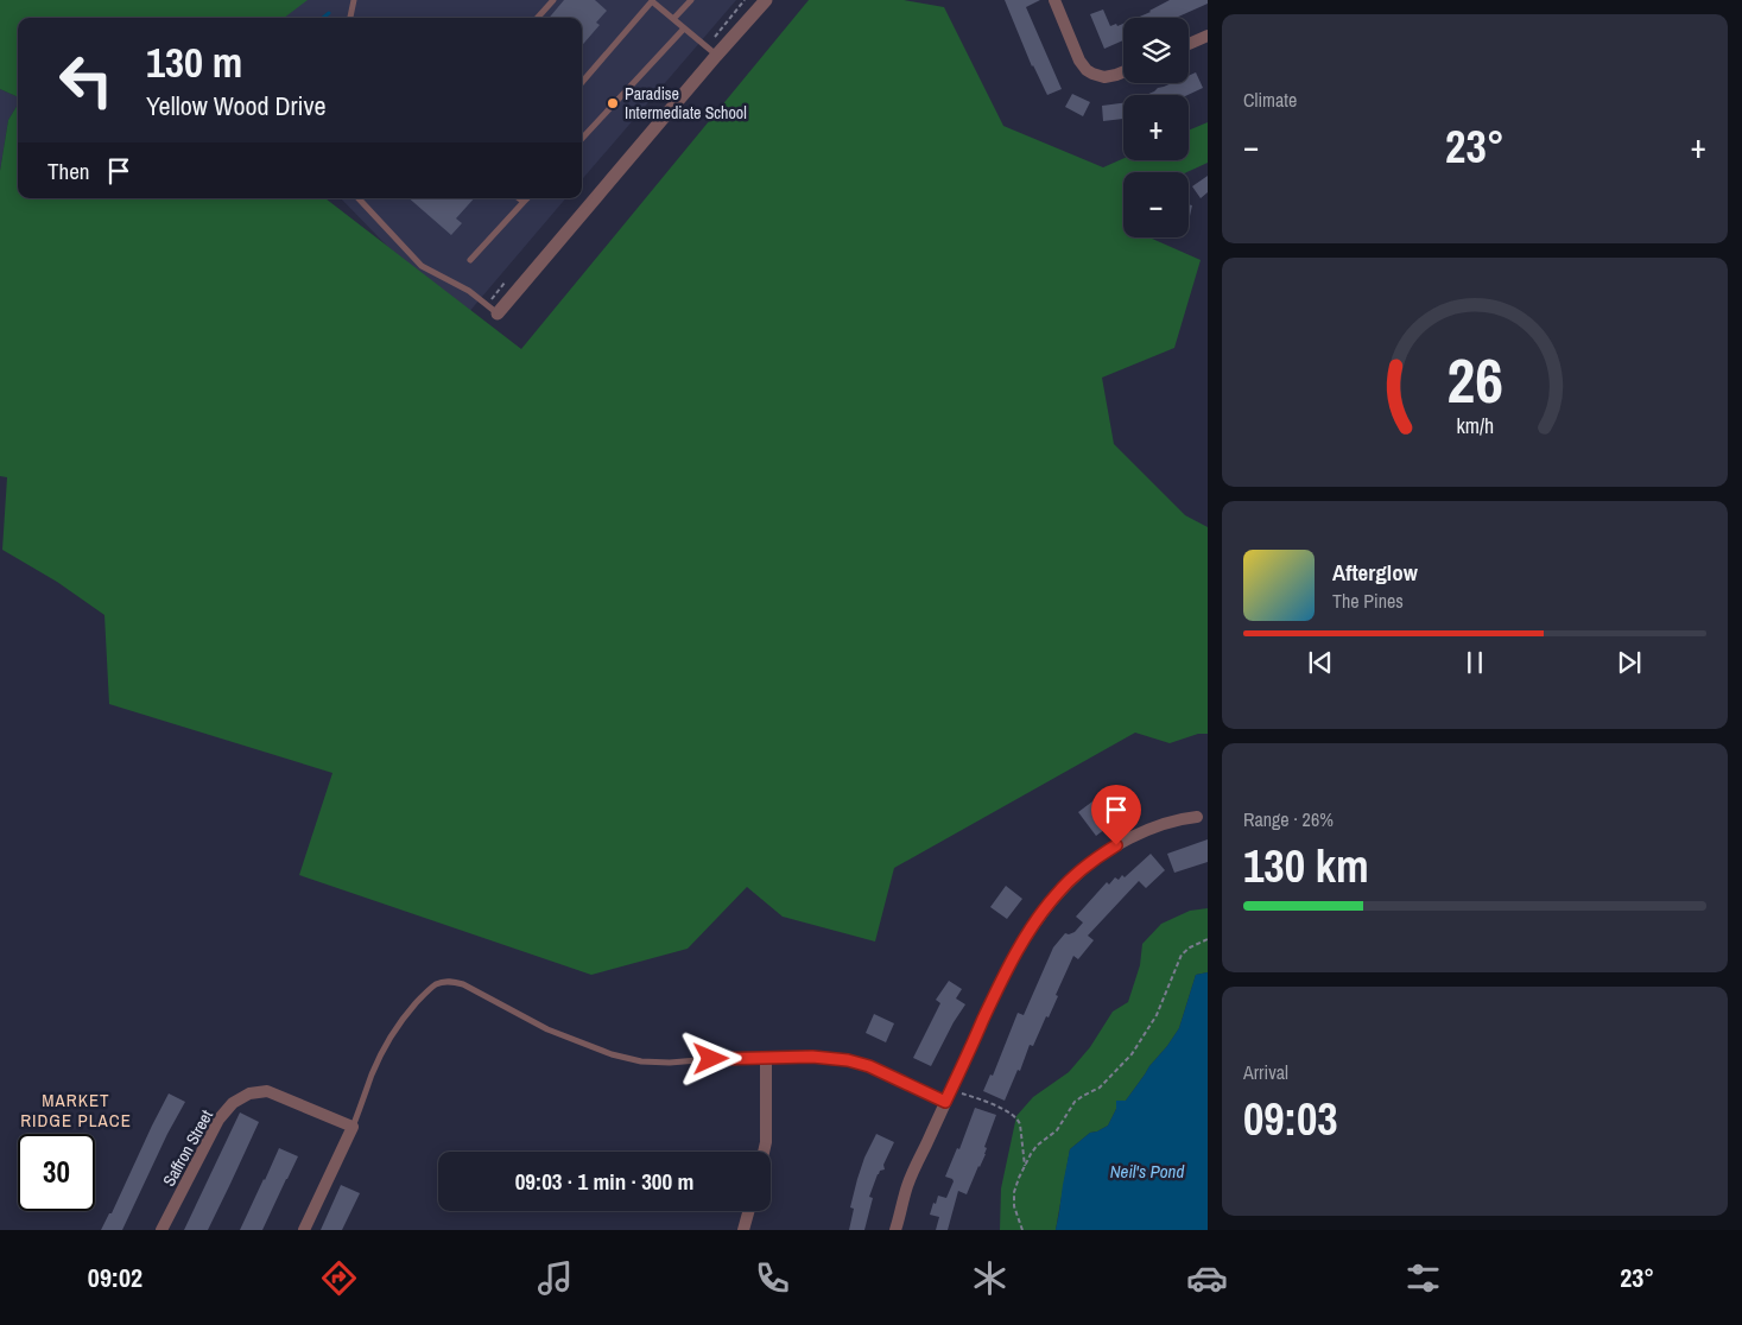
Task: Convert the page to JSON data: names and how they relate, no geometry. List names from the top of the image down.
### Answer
{
  "streets": {
    "street": ["Saffron Street"]
  },
  "districts": ["MARKET RIDGE PLACE"],
  "water": ["Neil's Pond"],
  "places": ["Paradise Intermediate School"],
  "page": {
    "tile": [
      "Climate",
      ["Range · 26%", "130 km"],
      ["Arrival", "09:03"]
    ],
    "map_buttons": ["+", "−"],
    "turn": ["130 m", "Yellow Wood Drive"],
    "heat": ["−", "23°", "+"],
    "then": "Then",
    "song": ["Afterglow", "The Pines"],
    "limit": "30",
    "trip": "09:03 · 1 min · 300 m",
    "tabs": ["09:02", "23°"],
    "gauge": ["26", "km/h"]
  }
}
